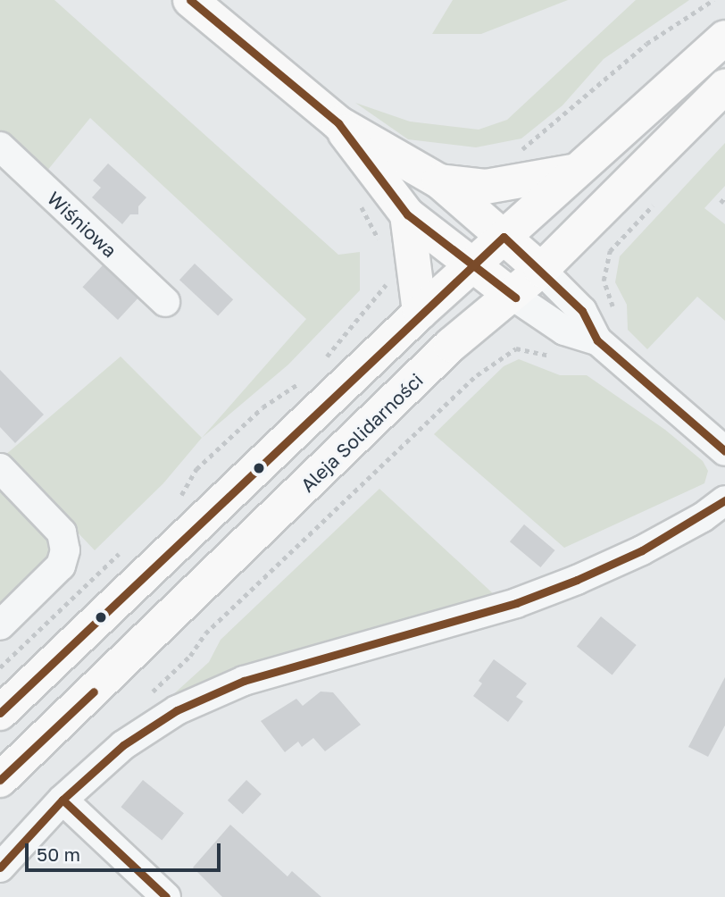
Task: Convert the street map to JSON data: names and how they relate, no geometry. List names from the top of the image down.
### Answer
{
  "streets": {
    "main road": ["Aleja Solidarności"],
    "street": ["Wiśniowa"]
  },
  "scale_bar": "50 m"
}
